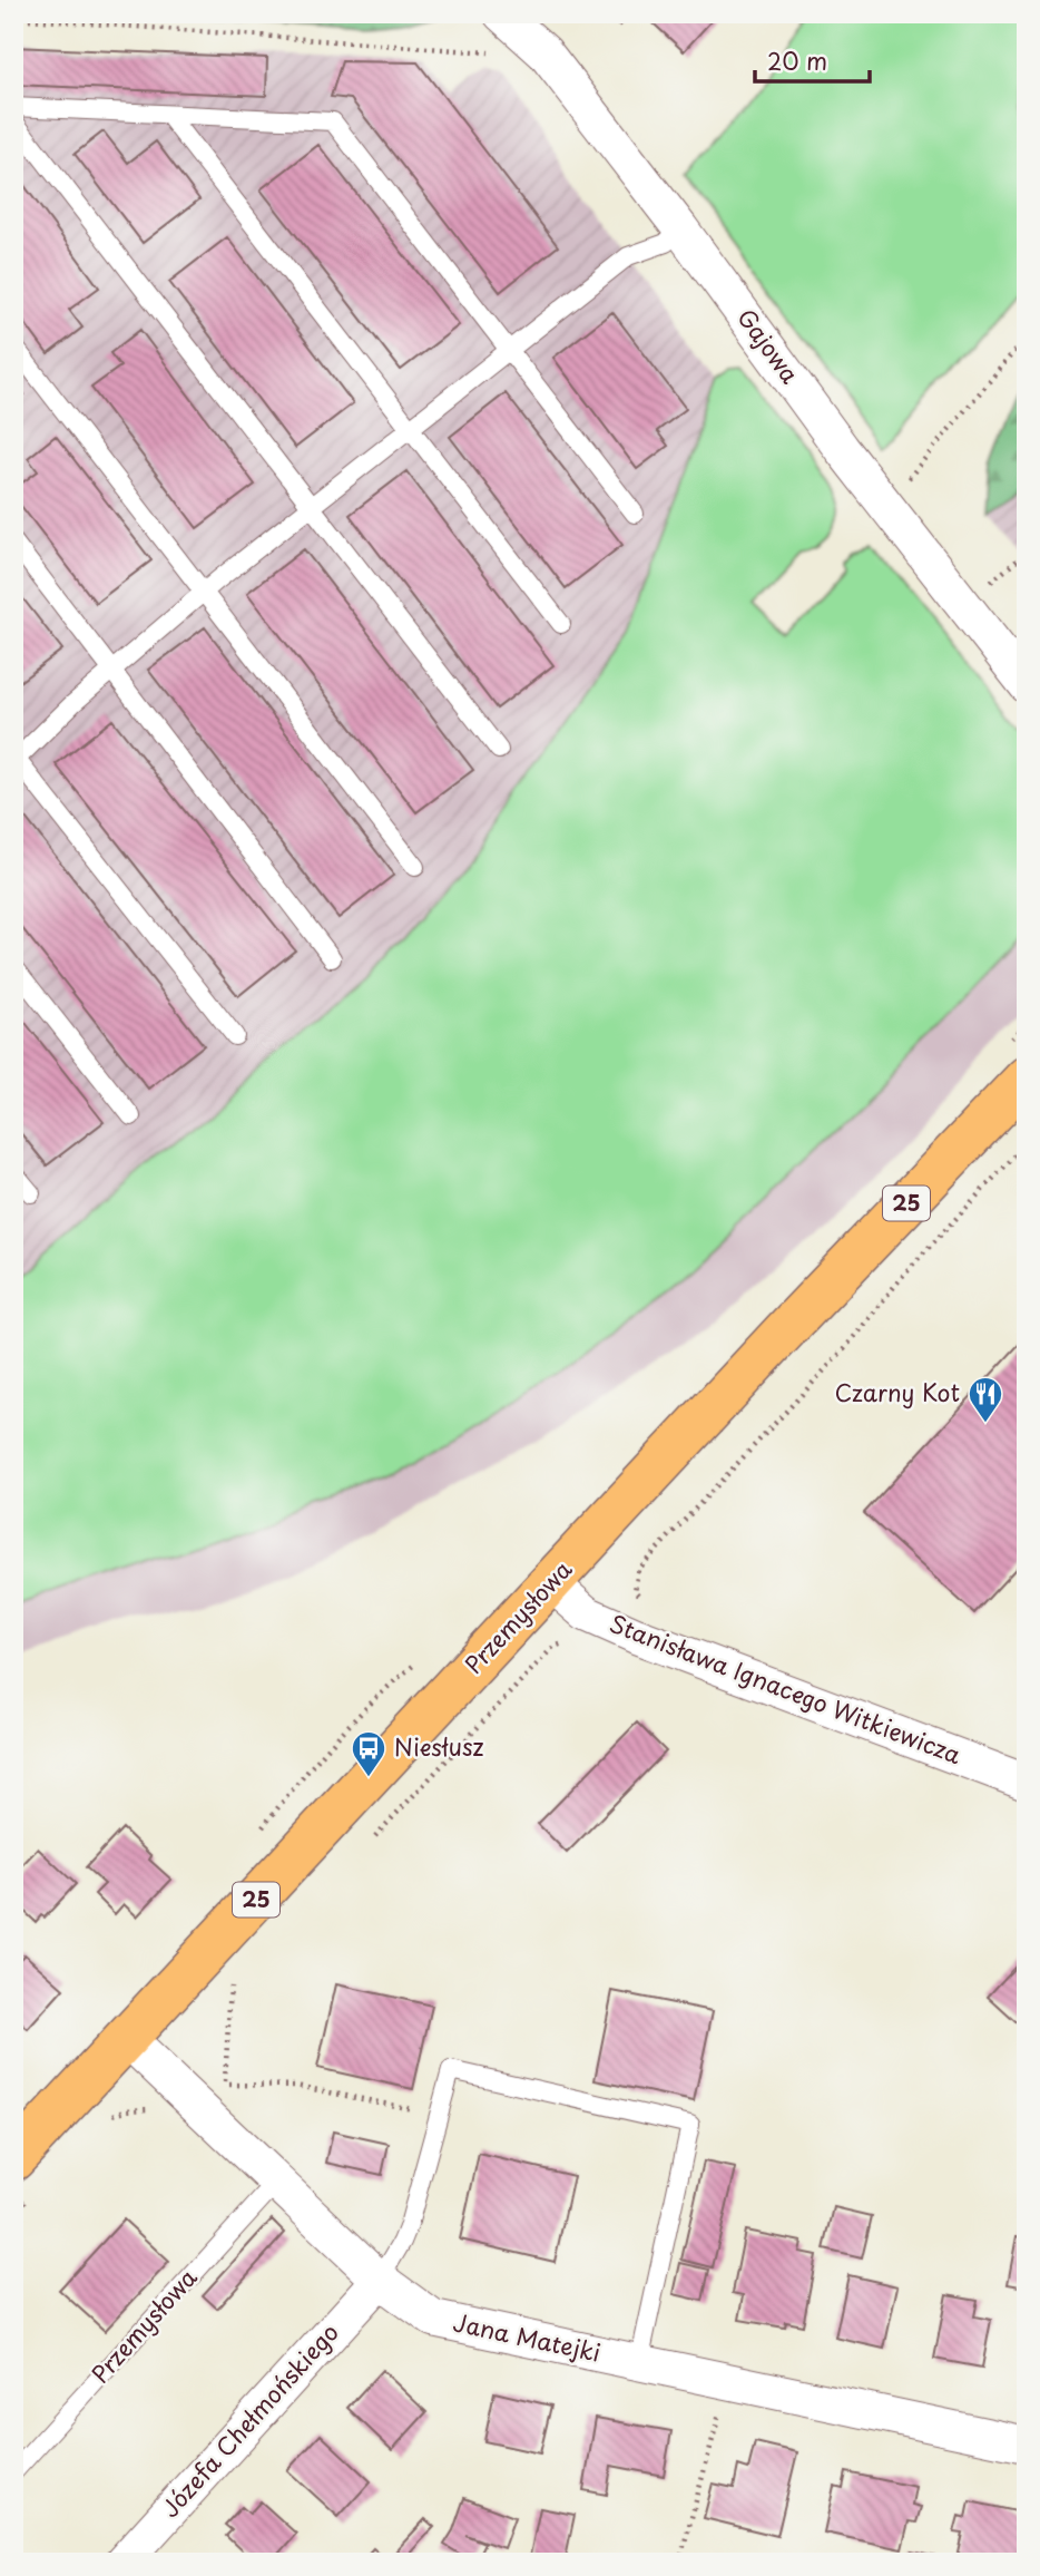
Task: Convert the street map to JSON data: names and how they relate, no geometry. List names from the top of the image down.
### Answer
{
  "streets": {
    "main road": ["25", "Przemysłowa"],
    "street": [
      "Gajowa",
      "Stanisława Ignacego Witkiewicza",
      "Jana Matejki",
      "Józefa Chełmońskiego"
    ]
  },
  "crossings": [
    ["Przemysłowa", "Stanisława Ignacego Witkiewicza"],
    ["Przemysłowa", "Jana Matejki"],
    ["Jana Matejki", "Józefa Chełmońskiego"]
  ],
  "places": {
    "restaurant": ["Czarny Kot"],
    "bus stop": ["Niesłusz"]
  },
  "scale_bar": "20 m"
}
